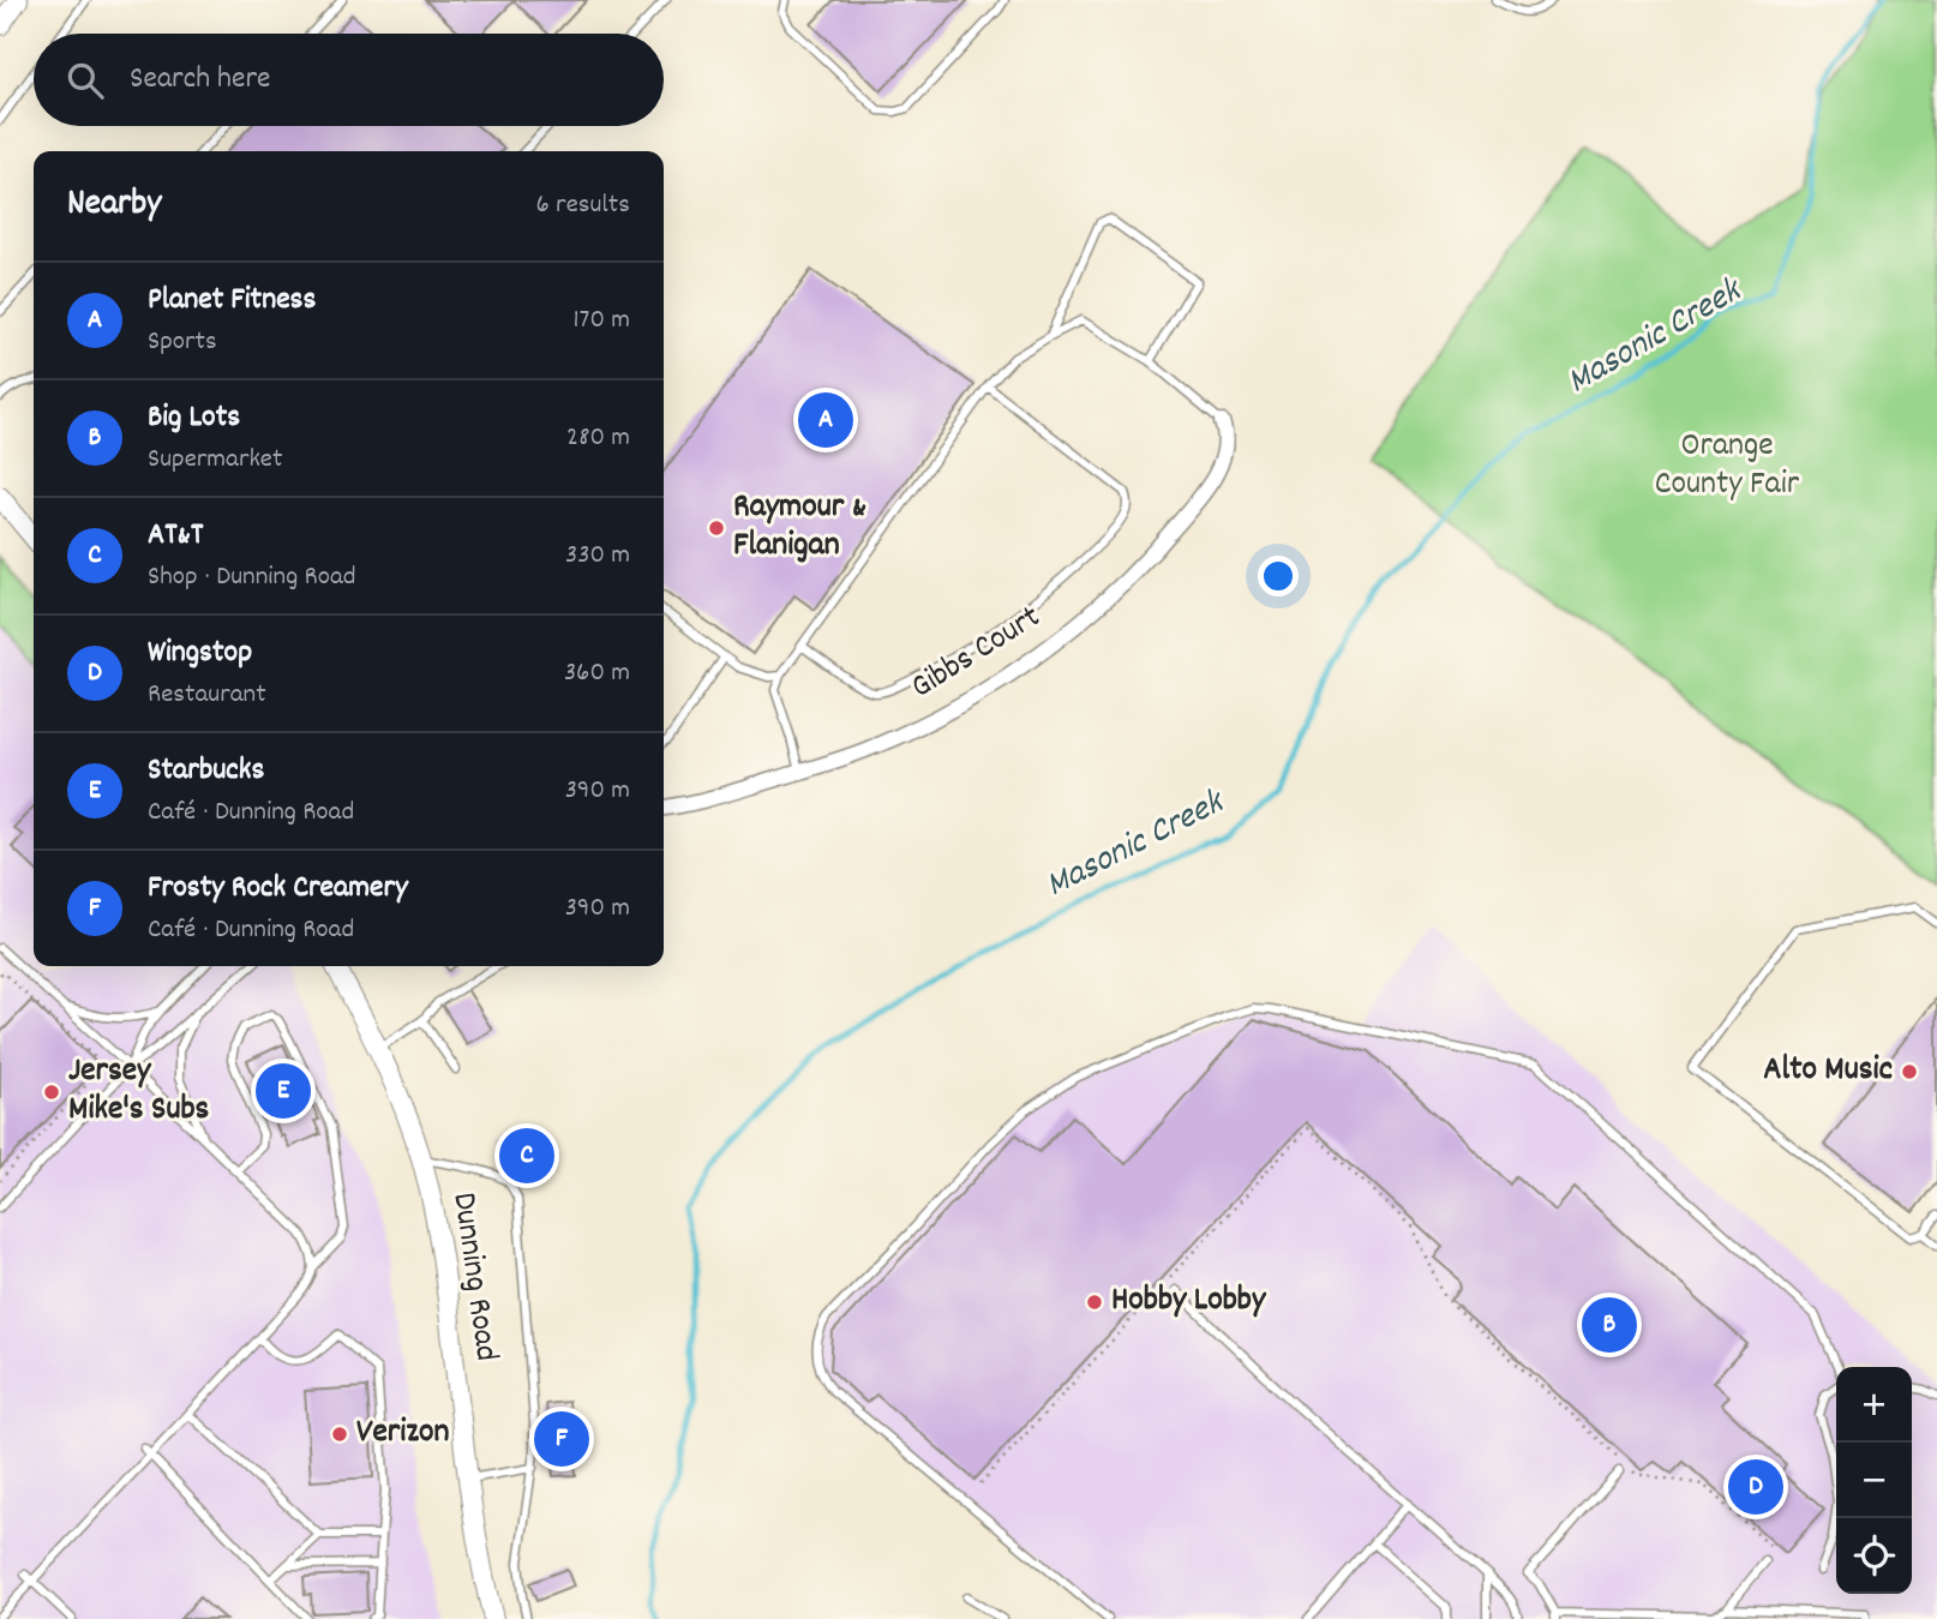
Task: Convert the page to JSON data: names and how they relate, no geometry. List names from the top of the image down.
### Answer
{
  "streets": {
    "street": ["Gibbs Court", "Dunning Road"]
  },
  "water": ["Masonic Creek"],
  "parks": ["Orange County Fair"],
  "places": [
    "Raymour & Flanigan",
    "Alto Music",
    "Jersey Mike's Subs",
    "Hobby Lobby",
    "Verizon"
  ],
  "page": {
    "search": "Search here",
    "heading": ["Nearby", "6 results"],
    "list": [
      {
        "mark": "A",
        "name": "Planet Fitness",
        "note": "Sports",
        "value": "170 m"
      },
      {
        "mark": "B",
        "name": "Big Lots",
        "note": "Supermarket",
        "value": "280 m"
      },
      {
        "mark": "C",
        "name": "AT&T",
        "note": "Shop · Dunning Road",
        "value": "330 m"
      },
      {
        "mark": "D",
        "name": "Wingstop",
        "note": "Restaurant",
        "value": "360 m"
      },
      {
        "mark": "E",
        "name": "Starbucks",
        "note": "Café · Dunning Road",
        "value": "390 m"
      },
      {
        "mark": "F",
        "name": "Frosty Rock Creamery",
        "note": "Café · Dunning Road",
        "value": "390 m"
      }
    ],
    "pins": [
      "A",
      "E",
      "C",
      "B",
      "F",
      "D"
    ],
    "map_buttons": ["+", "−"]
  }
}
